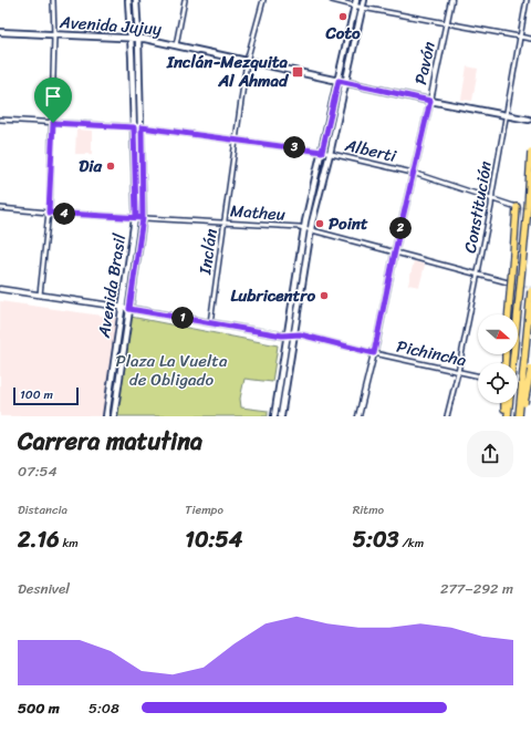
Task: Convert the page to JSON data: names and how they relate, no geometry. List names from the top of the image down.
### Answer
{
  "streets": {
    "main road": ["Avenida Jujuy", "Avenida Brasil"],
    "street": [
      "Pavón",
      "Alberti",
      "Constitución",
      "Matheu",
      "Inclán",
      "Pichincha"
    ]
  },
  "crossings": [
    ["Avenida Jujuy", "Pavón"],
    ["Avenida Jujuy", "Constitución"],
    ["Avenida Jujuy", "Inclán"],
    ["Avenida Jujuy", "Avenida Brasil"],
    ["Pavón", "Alberti"],
    ["Pavón", "Matheu"],
    ["Pavón", "Pichincha"],
    ["Alberti", "Constitución"],
    ["Alberti", "Inclán"],
    ["Alberti", "Avenida Brasil"],
    ["Constitución", "Matheu"],
    ["Constitución", "Pichincha"],
    ["Matheu", "Inclán"],
    ["Matheu", "Avenida Brasil"]
  ],
  "parks": ["Plaza La Vuelta de Obligado"],
  "places": {
    "other": [
      "Coto",
      "Dia",
      "Point",
      "Lubricentro"
    ],
    "transit": ["Inclán-Mezquita Al Ahmad"]
  },
  "scale_bar": "100 m",
  "north": "right",
  "page": {
    "pins": [
      "3",
      "4",
      "2",
      "1"
    ],
    "scale": "100 m",
    "heading": ["Carrera matutina", "07:54"],
    "stats": [
      ["Distancia", "2.16 km"],
      ["Tiempo", "10:54"],
      ["Ritmo", "5:03 /km"]
    ],
    "chart": ["Desnivel", "277–292 m"],
    "list": [
      {
        "name": "500 m",
        "note": "5:08"
      }
    ]
  }
}
